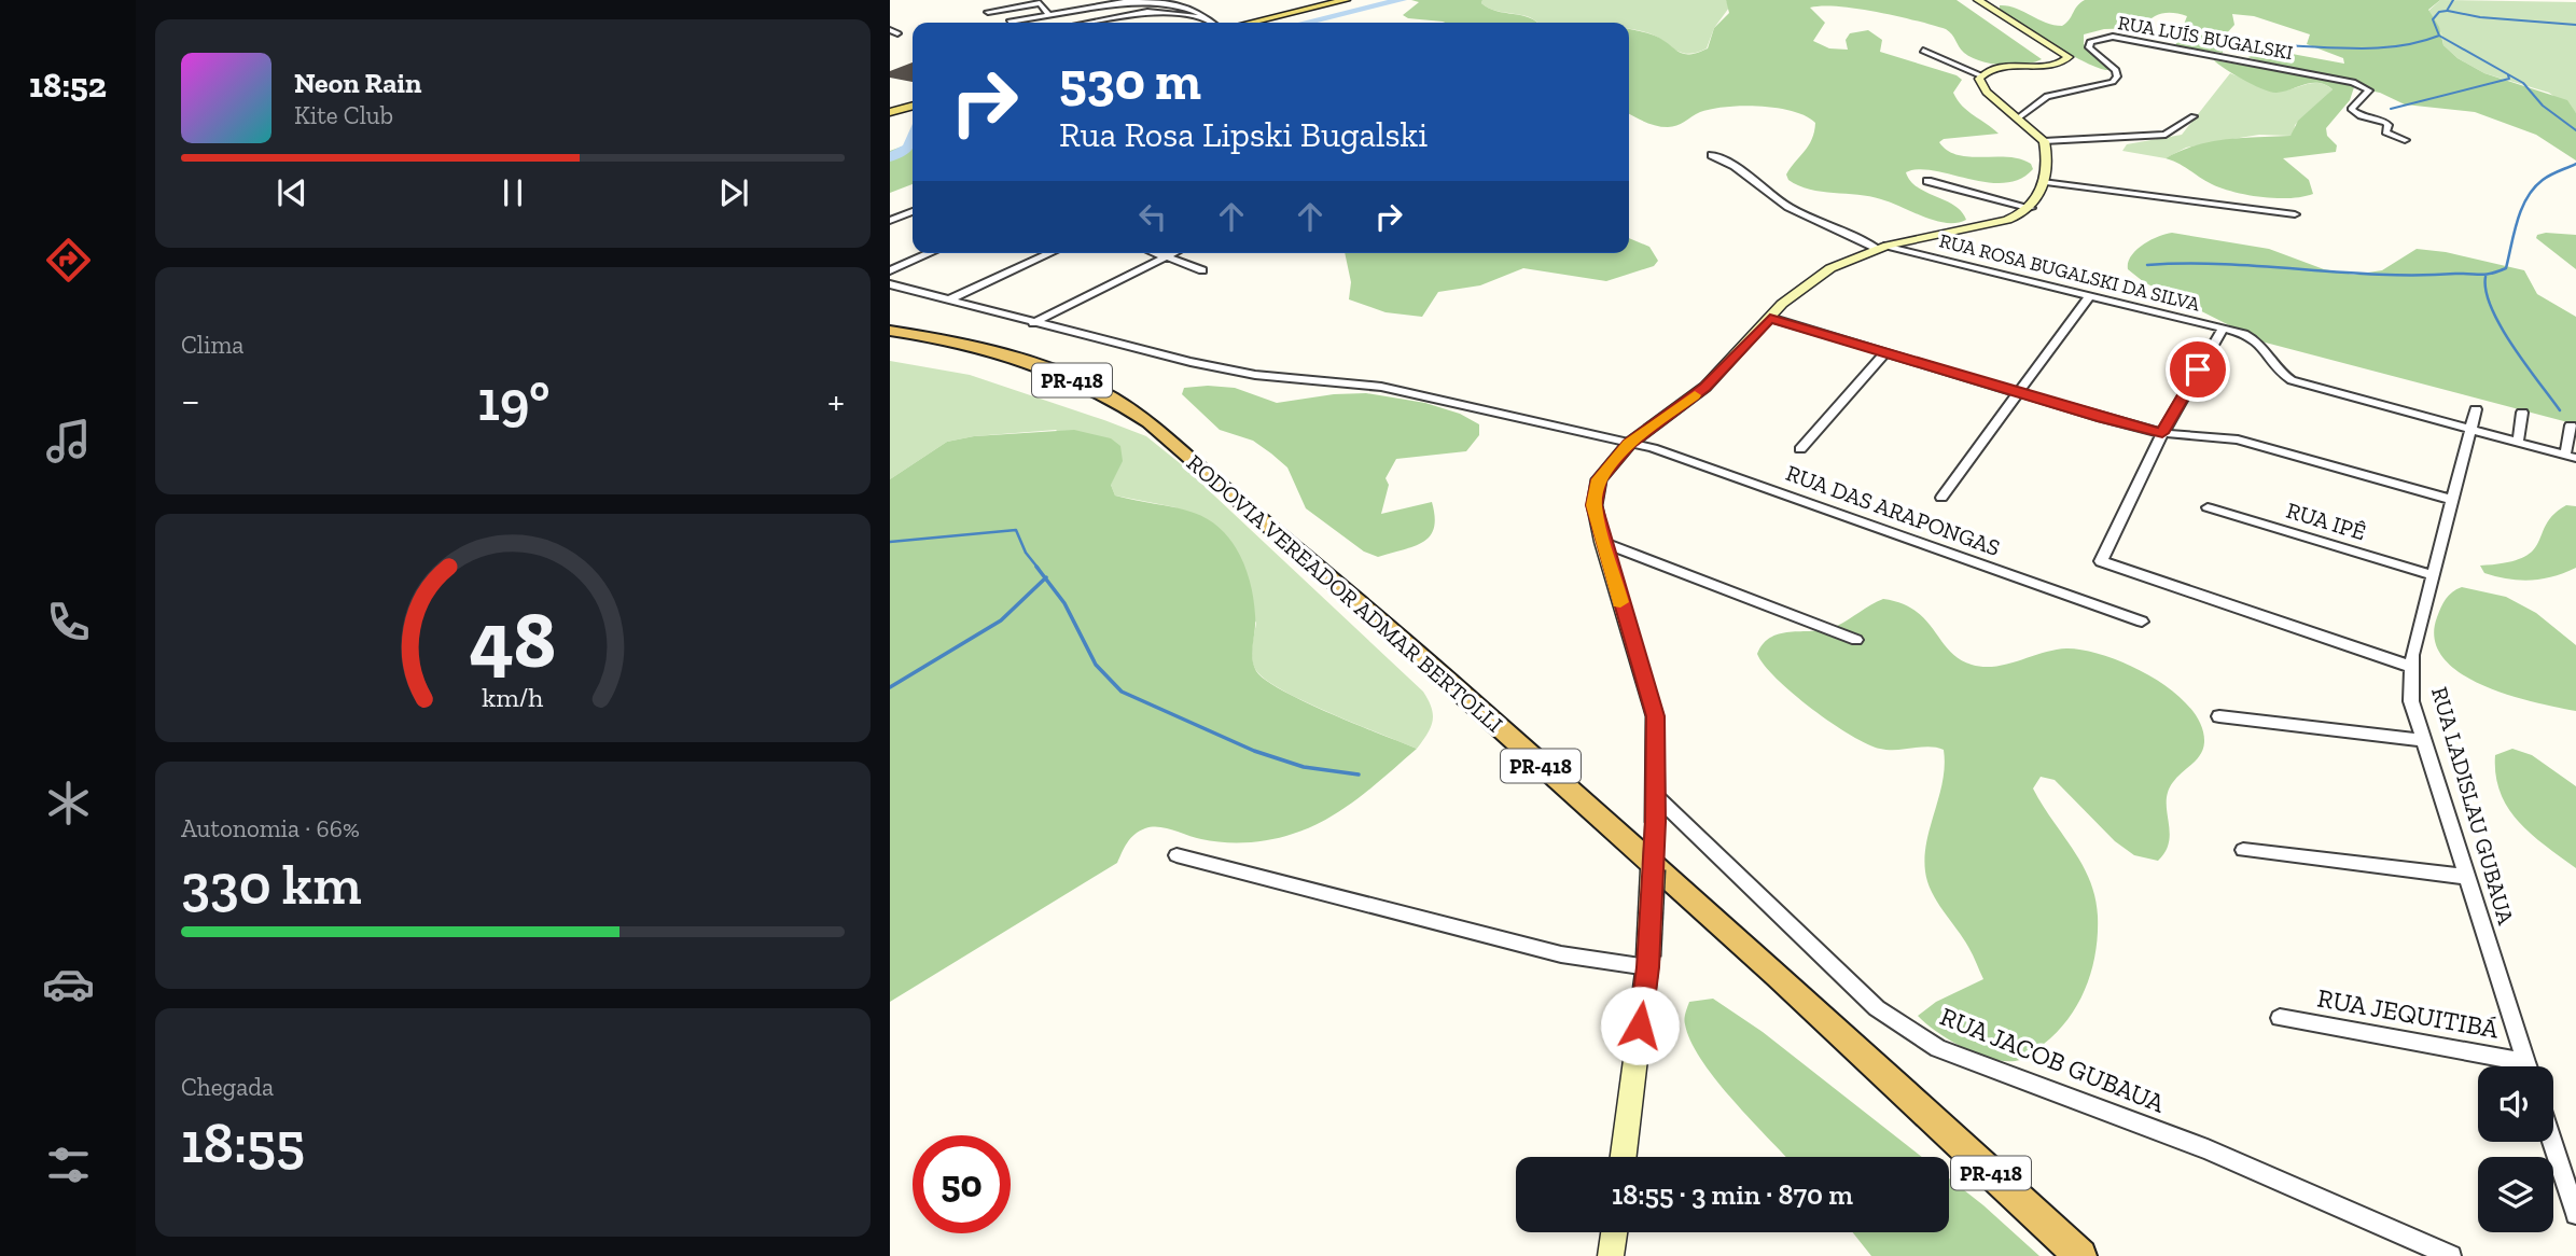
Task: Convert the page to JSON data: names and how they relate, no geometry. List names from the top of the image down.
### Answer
{
  "streets": {
    "highway": ["PR-418", "RODOVIA VEREADOR ADMAR BERTOLLI"],
    "street": [
      "RUA LUÍS BUGALSKI",
      "RUA ROSA BUGALSKI DA SILVA",
      "RUA DAS ARAPONGAS",
      "RUA IPÊ",
      "RUA LADISLAU GUBAUA",
      "RUA JEQUITIBÁ",
      "RUA JACOB GUBAUA"
    ]
  },
  "crossings": [
    ["RUA IPÊ", "RUA LADISLAU GUBAUA"]
  ],
  "page": {
    "tabs": "18:52",
    "turn": ["530 m", "Rua Rosa Lipski Bugalski"],
    "song": ["Neon Rain", "Kite Club"],
    "tile": [
      "Clima",
      ["Autonomia · 66%", "330 km"],
      ["Chegada", "18:55"]
    ],
    "heat": ["−", "19°", "+"],
    "limit": "50",
    "trip": "18:55 · 3 min · 870 m",
    "gauge": ["48", "km/h"]
  }
}
